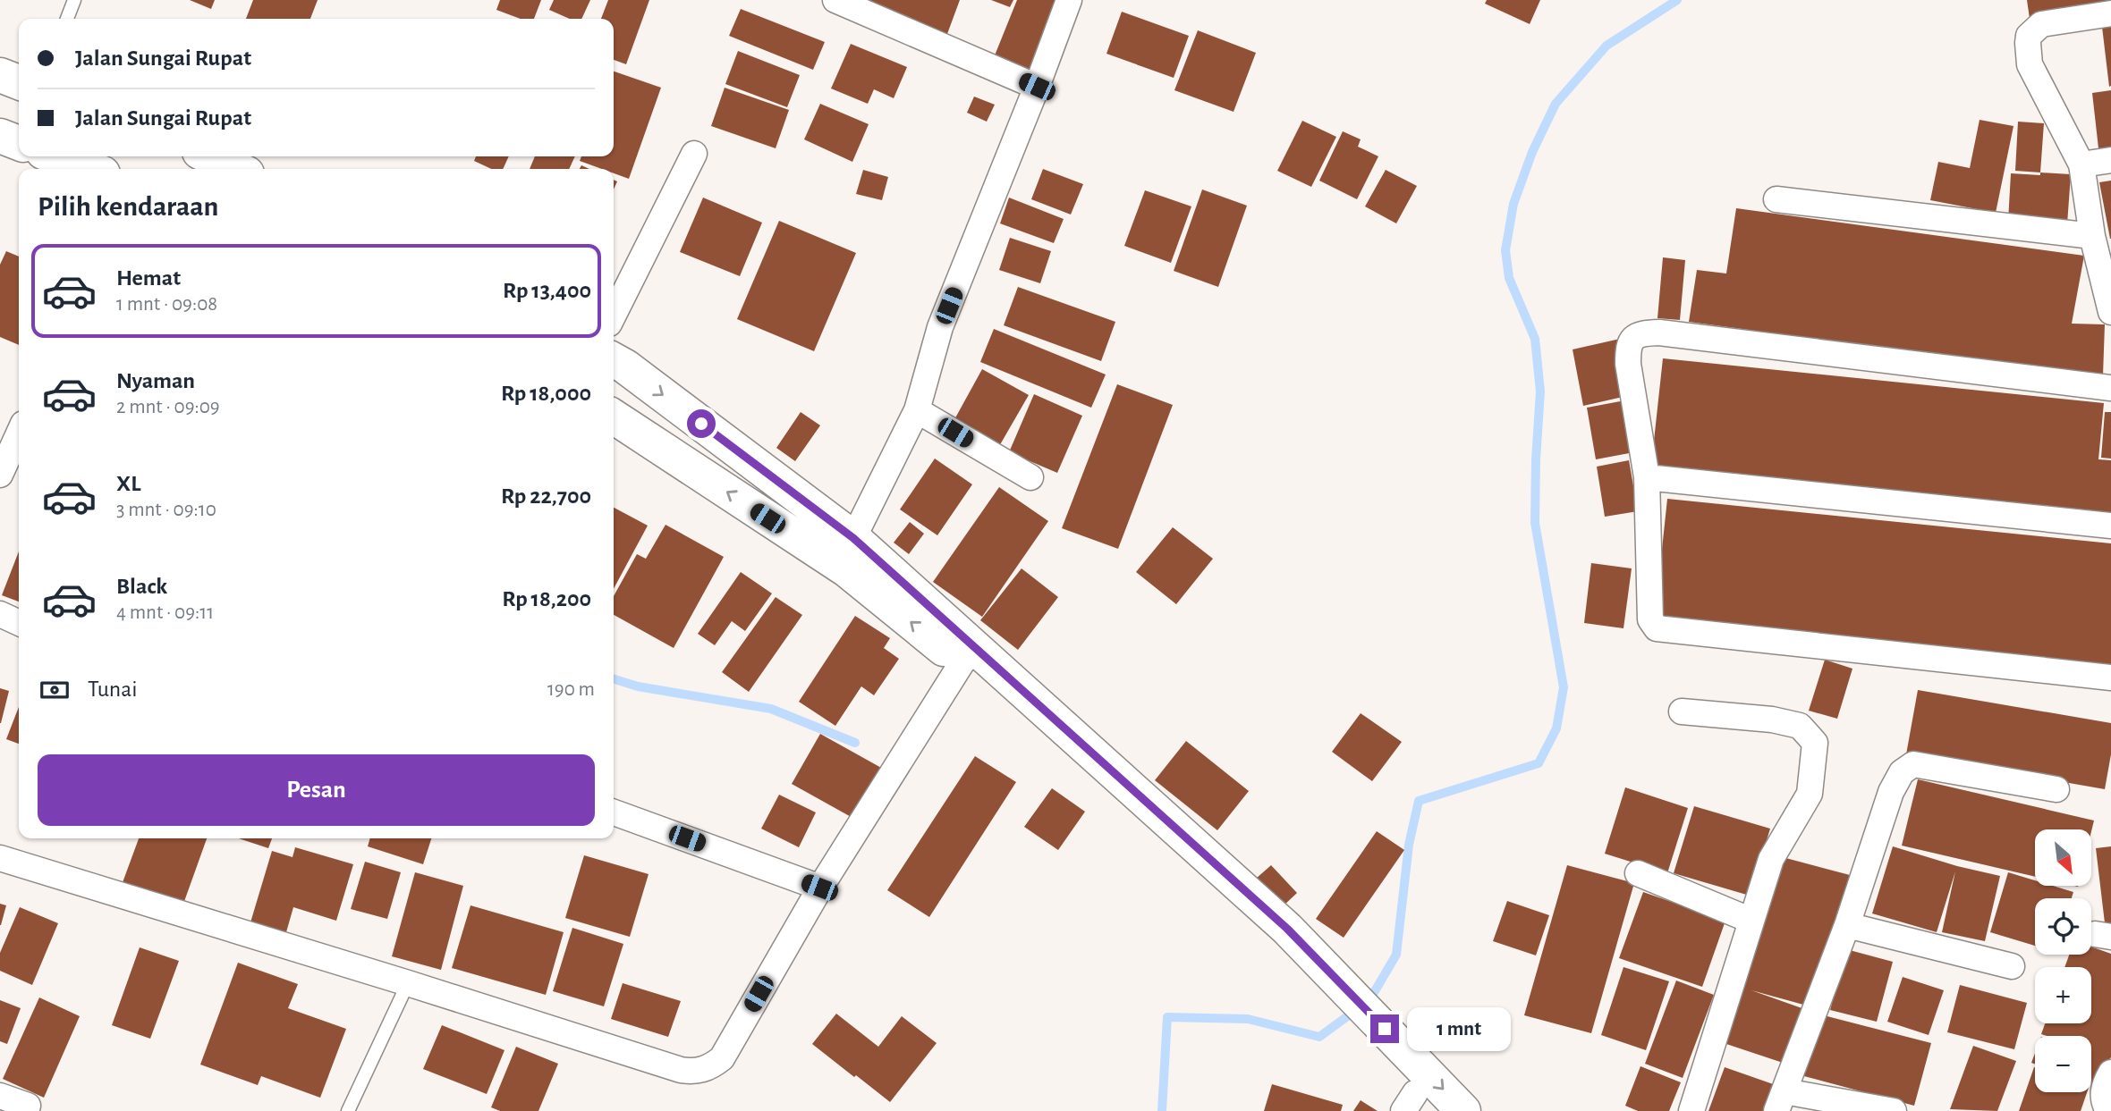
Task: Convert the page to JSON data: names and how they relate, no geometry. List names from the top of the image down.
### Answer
{
  "north": "bottom right",
  "page": {
    "banner": ["Jalan Sungai Rupat", "Jalan Sungai Rupat"],
    "heading": "Pilih kendaraan",
    "list": [
      {
        "name": "Hemat",
        "note": "1 mnt · 09:08",
        "value": "Rp 13,400"
      },
      {
        "name": "Nyaman",
        "note": "2 mnt · 09:09",
        "value": "Rp 18,000"
      },
      {
        "name": "XL",
        "note": "3 mnt · 09:10",
        "value": "Rp 22,700"
      },
      {
        "name": "Black",
        "note": "4 mnt · 09:11",
        "value": "Rp 18,200"
      }
    ],
    "pay": ["Tunai", "190 m"],
    "buttons": "Pesan",
    "map_buttons": ["+", "−"],
    "bubble": "1 mnt"
  }
}
